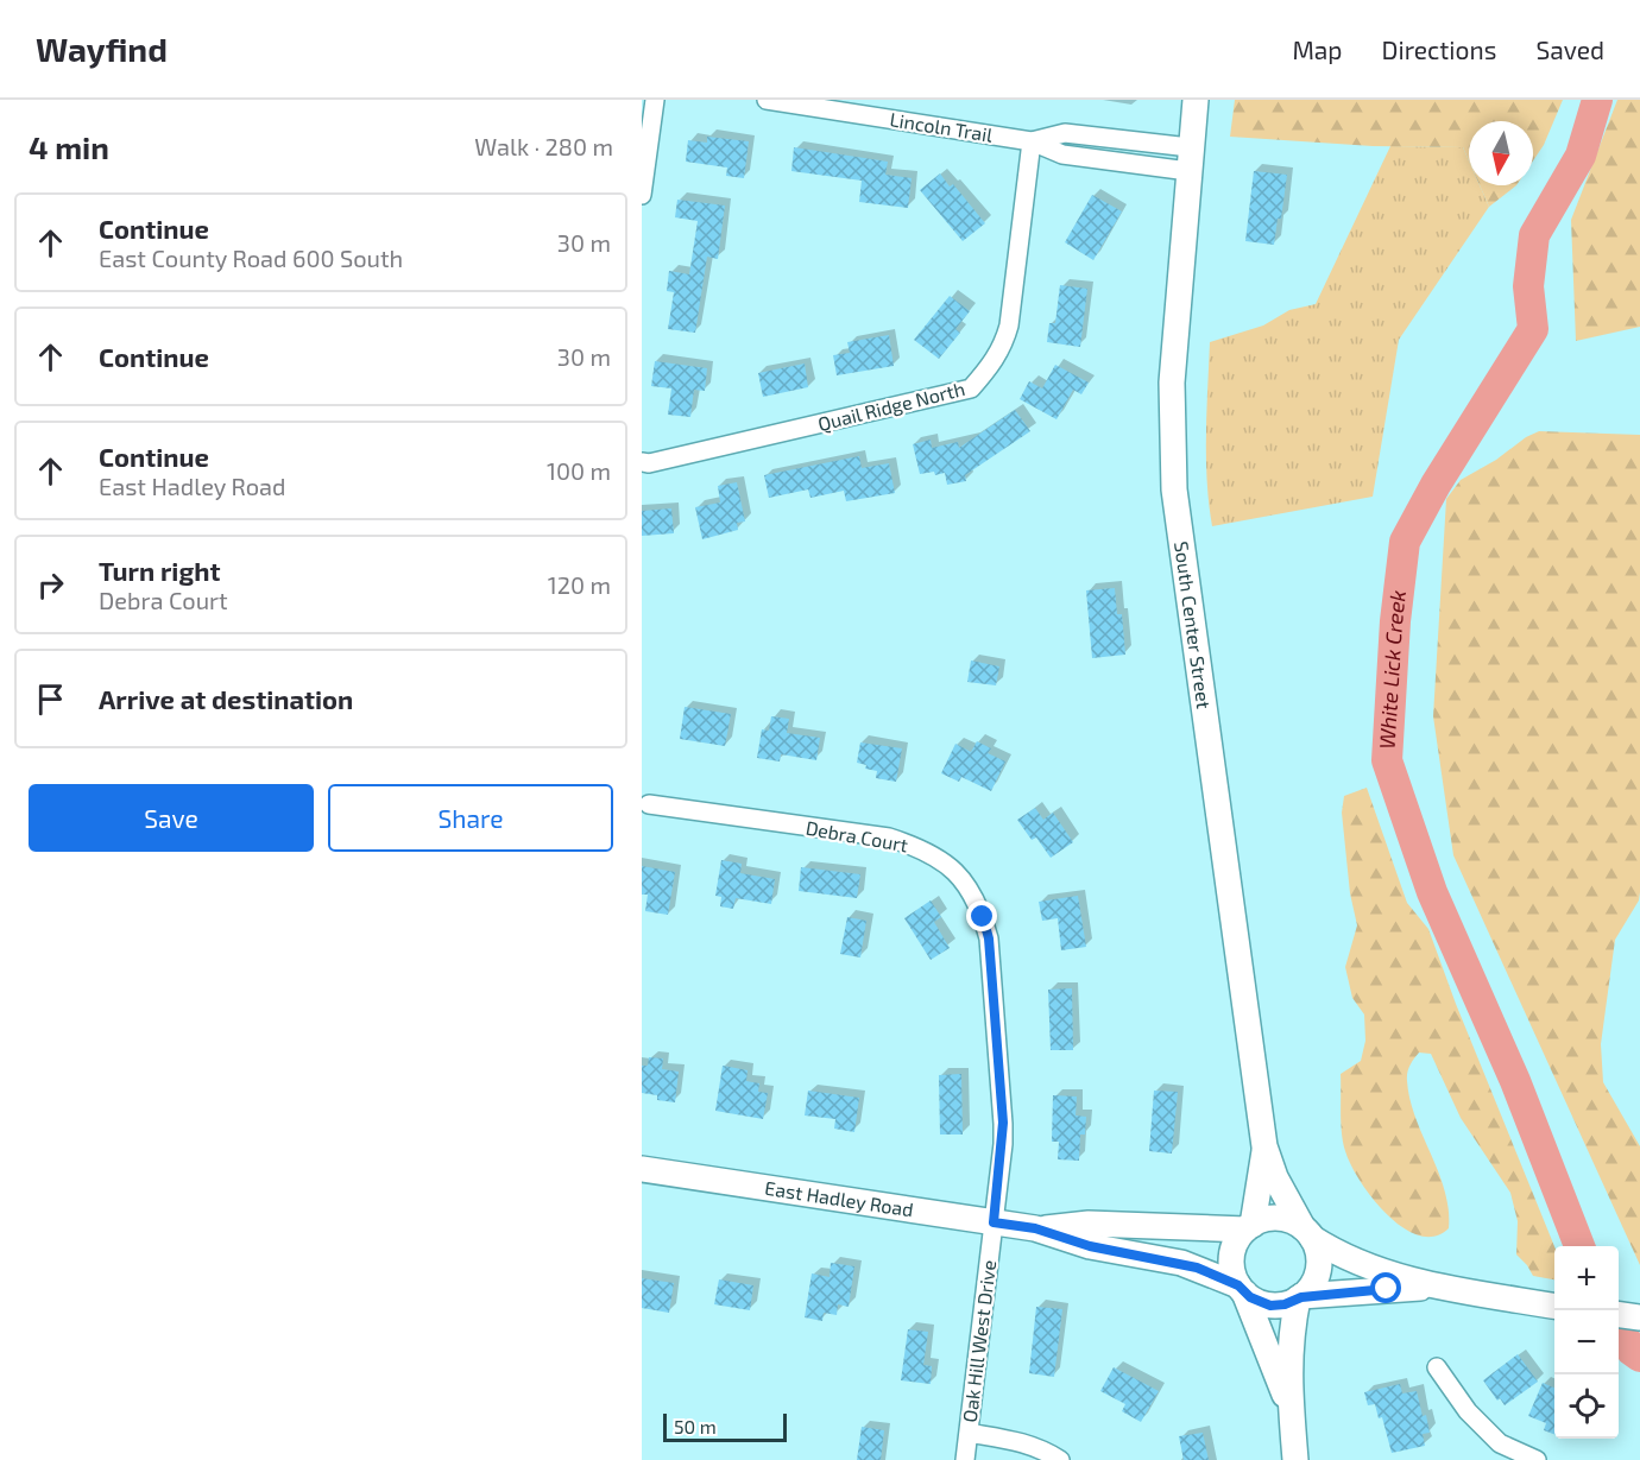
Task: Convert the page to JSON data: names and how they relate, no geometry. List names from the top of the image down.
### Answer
{
  "streets": {
    "main road": ["South Center Street", "East Hadley Road"],
    "street": [
      "Lincoln Trail",
      "Quail Ridge North",
      "Debra Court",
      "Oak Hill West Drive"
    ]
  },
  "crossings": [
    ["Lincoln Trail", "Quail Ridge North"],
    ["Lincoln Trail", "South Center Street"],
    ["South Center Street", "East Hadley Road"],
    ["Debra Court", "East Hadley Road"],
    ["Debra Court", "Oak Hill West Drive"],
    ["East Hadley Road", "Oak Hill West Drive"]
  ],
  "water": ["White Lick Creek"],
  "scale_bar": "50 m",
  "north": "bottom",
  "page": {
    "header": "Wayfind",
    "nav": ["Map", "Directions", "Saved"],
    "heading": ["4 min", "Walk · 280 m"],
    "list": [
      ["Continue", "East County Road 600 South", "30 m"],
      ["Continue", "30 m"],
      ["Continue", "East Hadley Road", "100 m"],
      ["Turn right", "Debra Court", "120 m"],
      "Arrive at destination"
    ],
    "buttons": ["Save", "Share"],
    "map_buttons": ["+", "−"],
    "scale": "50 m"
  }
}
